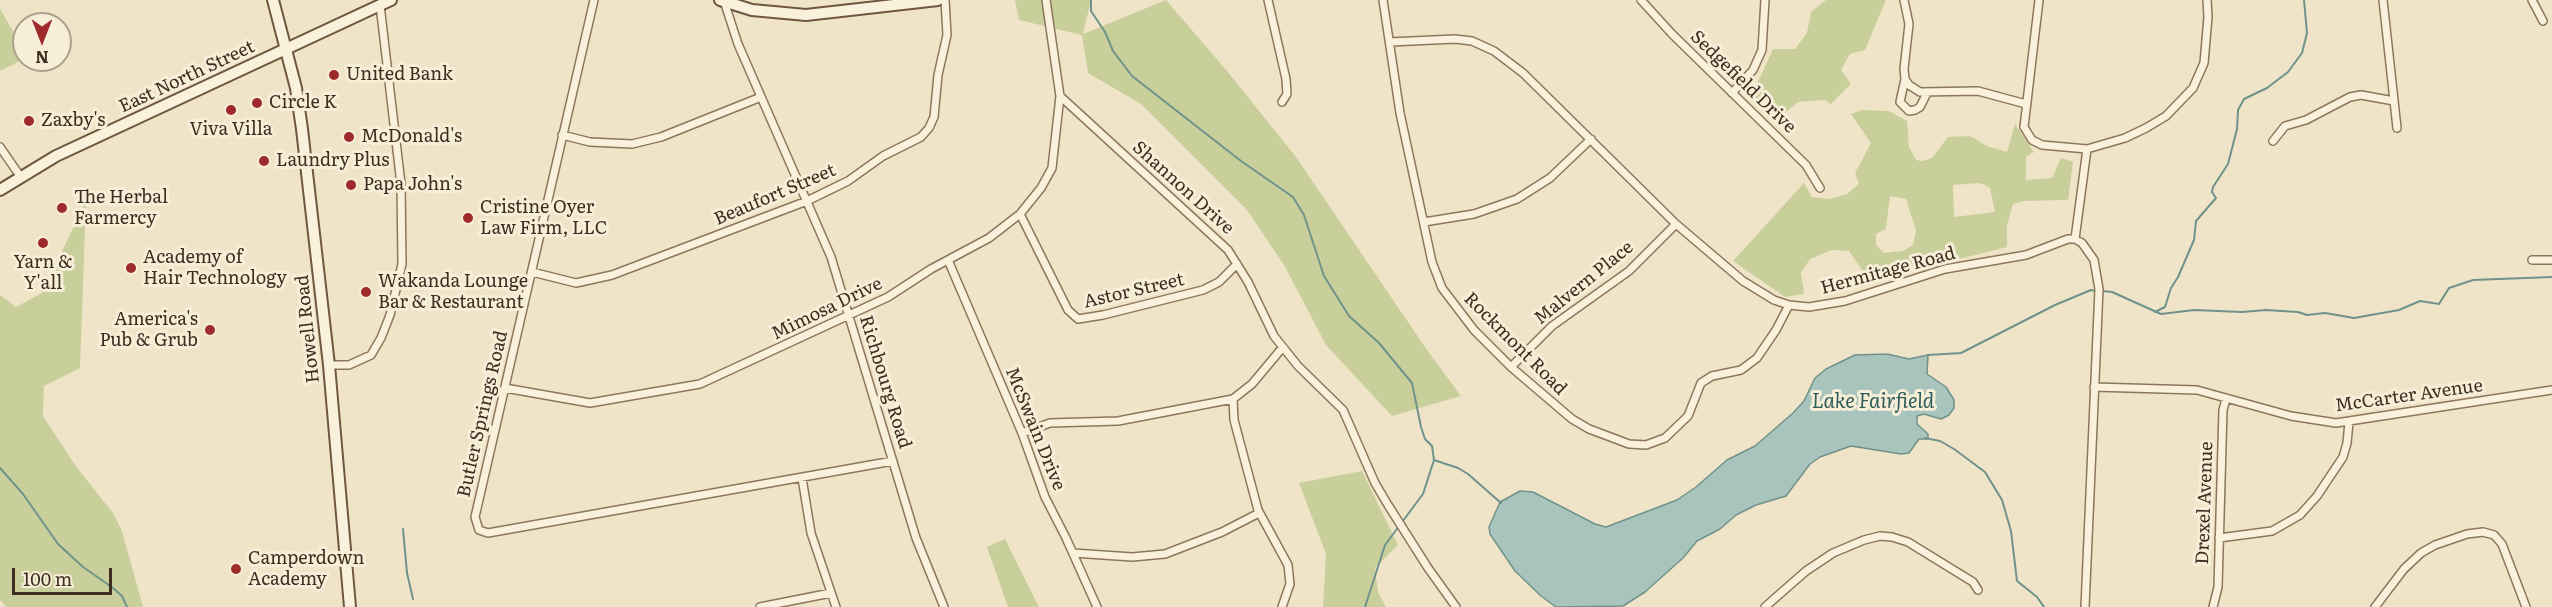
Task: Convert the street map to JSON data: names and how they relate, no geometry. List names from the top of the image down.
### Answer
{
  "streets": {
    "main road": ["East North Street", "Howell Road"],
    "street": [
      "Sedgefield Drive",
      "Shannon Drive",
      "Beaufort Street",
      "Hermitage Road",
      "Malvern Place",
      "Astor Street",
      "Mimosa Drive",
      "Rockmont Road",
      "Richbourg Road",
      "McCarter Avenue",
      "Butler Springs Road",
      "McSwain Drive",
      "Drexel Avenue"
    ]
  },
  "crossings": [
    ["East North Street", "Howell Road"],
    ["Shannon Drive", "Astor Street"],
    ["Shannon Drive", "Mimosa Drive"],
    ["Beaufort Street", "Richbourg Road"],
    ["Beaufort Street", "Butler Springs Road"],
    ["Hermitage Road", "Malvern Place"],
    ["Hermitage Road", "Rockmont Road"],
    ["Malvern Place", "Rockmont Road"],
    ["Astor Street", "Mimosa Drive"],
    ["Mimosa Drive", "Richbourg Road"],
    ["Mimosa Drive", "Butler Springs Road"],
    ["Mimosa Drive", "McSwain Drive"],
    ["Richbourg Road", "Butler Springs Road"],
    ["McCarter Avenue", "Drexel Avenue"]
  ],
  "water": ["Lake Fairfield"],
  "places": [
    "United Bank",
    "Circle K",
    "Viva Villa",
    "Zaxby's",
    "McDonald's",
    "Laundry Plus",
    "Papa John's",
    "The Herbal Farmercy",
    "Cristine Oyer Law Firm, LLC",
    "Yarn & Y'all",
    "Academy of Hair Technology",
    "Wakanda Lounge Bar & Restaurant",
    "America's Pub & Grub",
    "Camperdown Academy"
  ],
  "scale_bar": "100 m",
  "north": "bottom"
}
